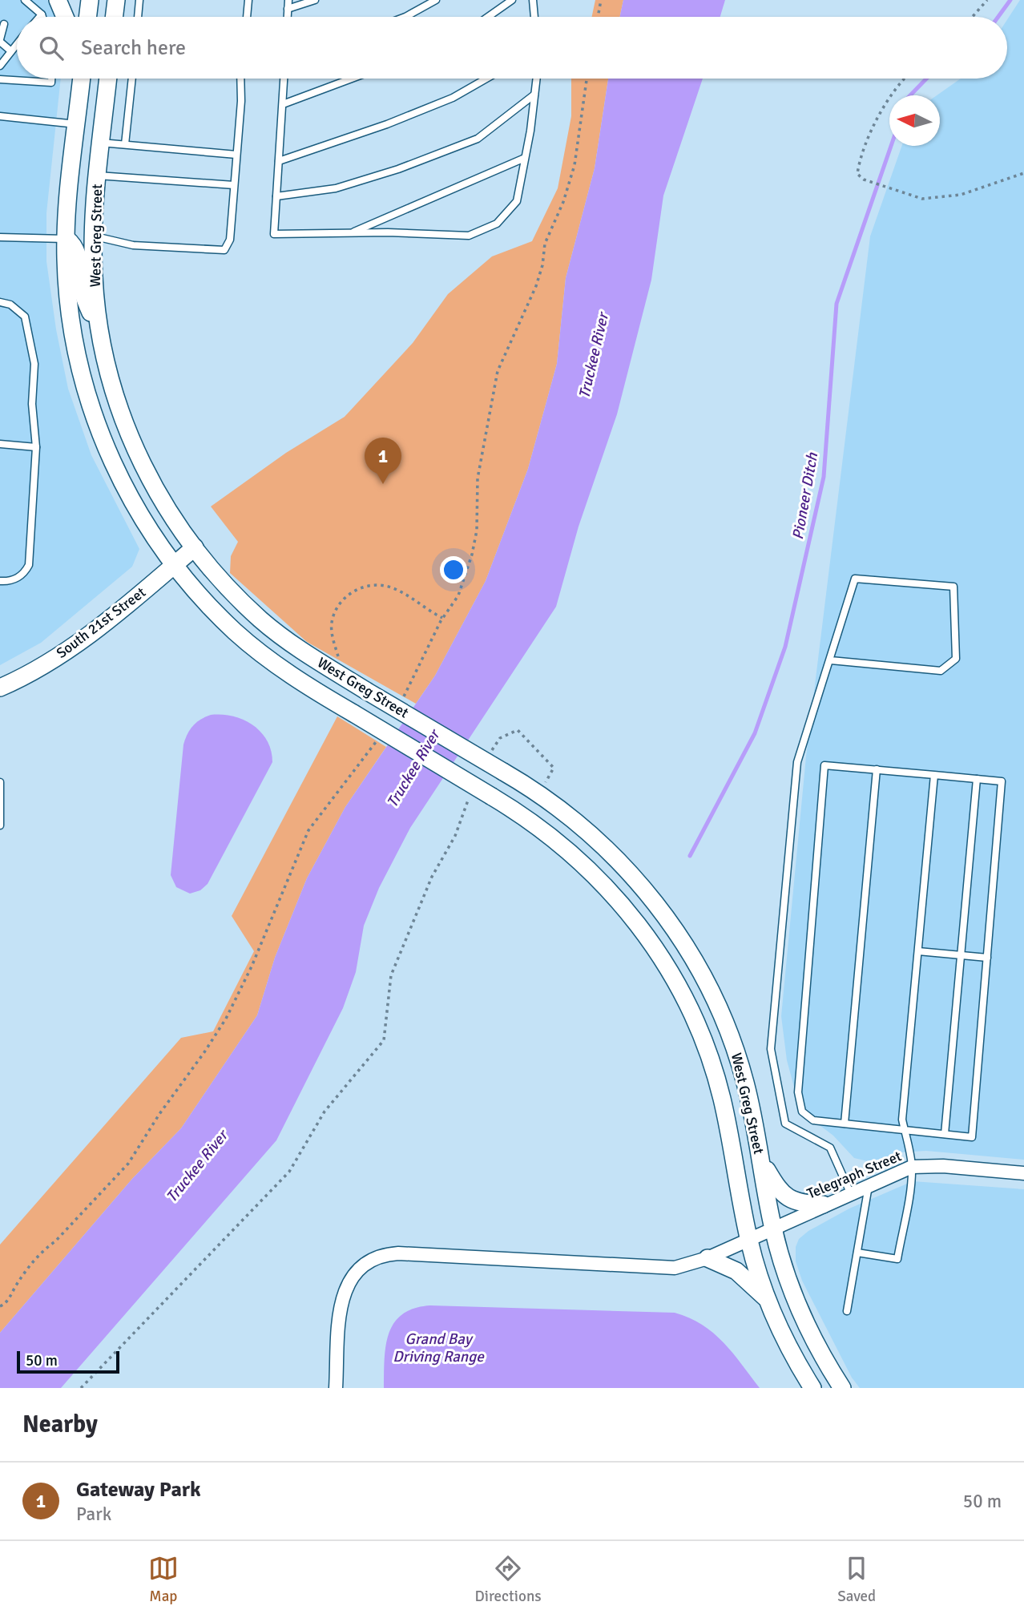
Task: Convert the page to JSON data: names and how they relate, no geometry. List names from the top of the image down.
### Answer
{
  "streets": {
    "main road": ["West Greg Street", "South 21st Street"],
    "street": ["Telegraph Street"]
  },
  "crossings": [
    ["West Greg Street", "South 21st Street"],
    ["West Greg Street", "Telegraph Street"]
  ],
  "water": ["Truckee River", "Pioneer Ditch", "Grand Bay Driving Range"],
  "scale_bar": "50 m",
  "north": "left",
  "page": {
    "search": "Search here",
    "pins": "1",
    "scale": "50 m",
    "heading": "Nearby",
    "list": [
      {
        "mark": "1",
        "name": "Gateway Park",
        "note": "Park",
        "value": "50 m"
      }
    ],
    "nav": ["Map", "Directions", "Saved"]
  }
}
